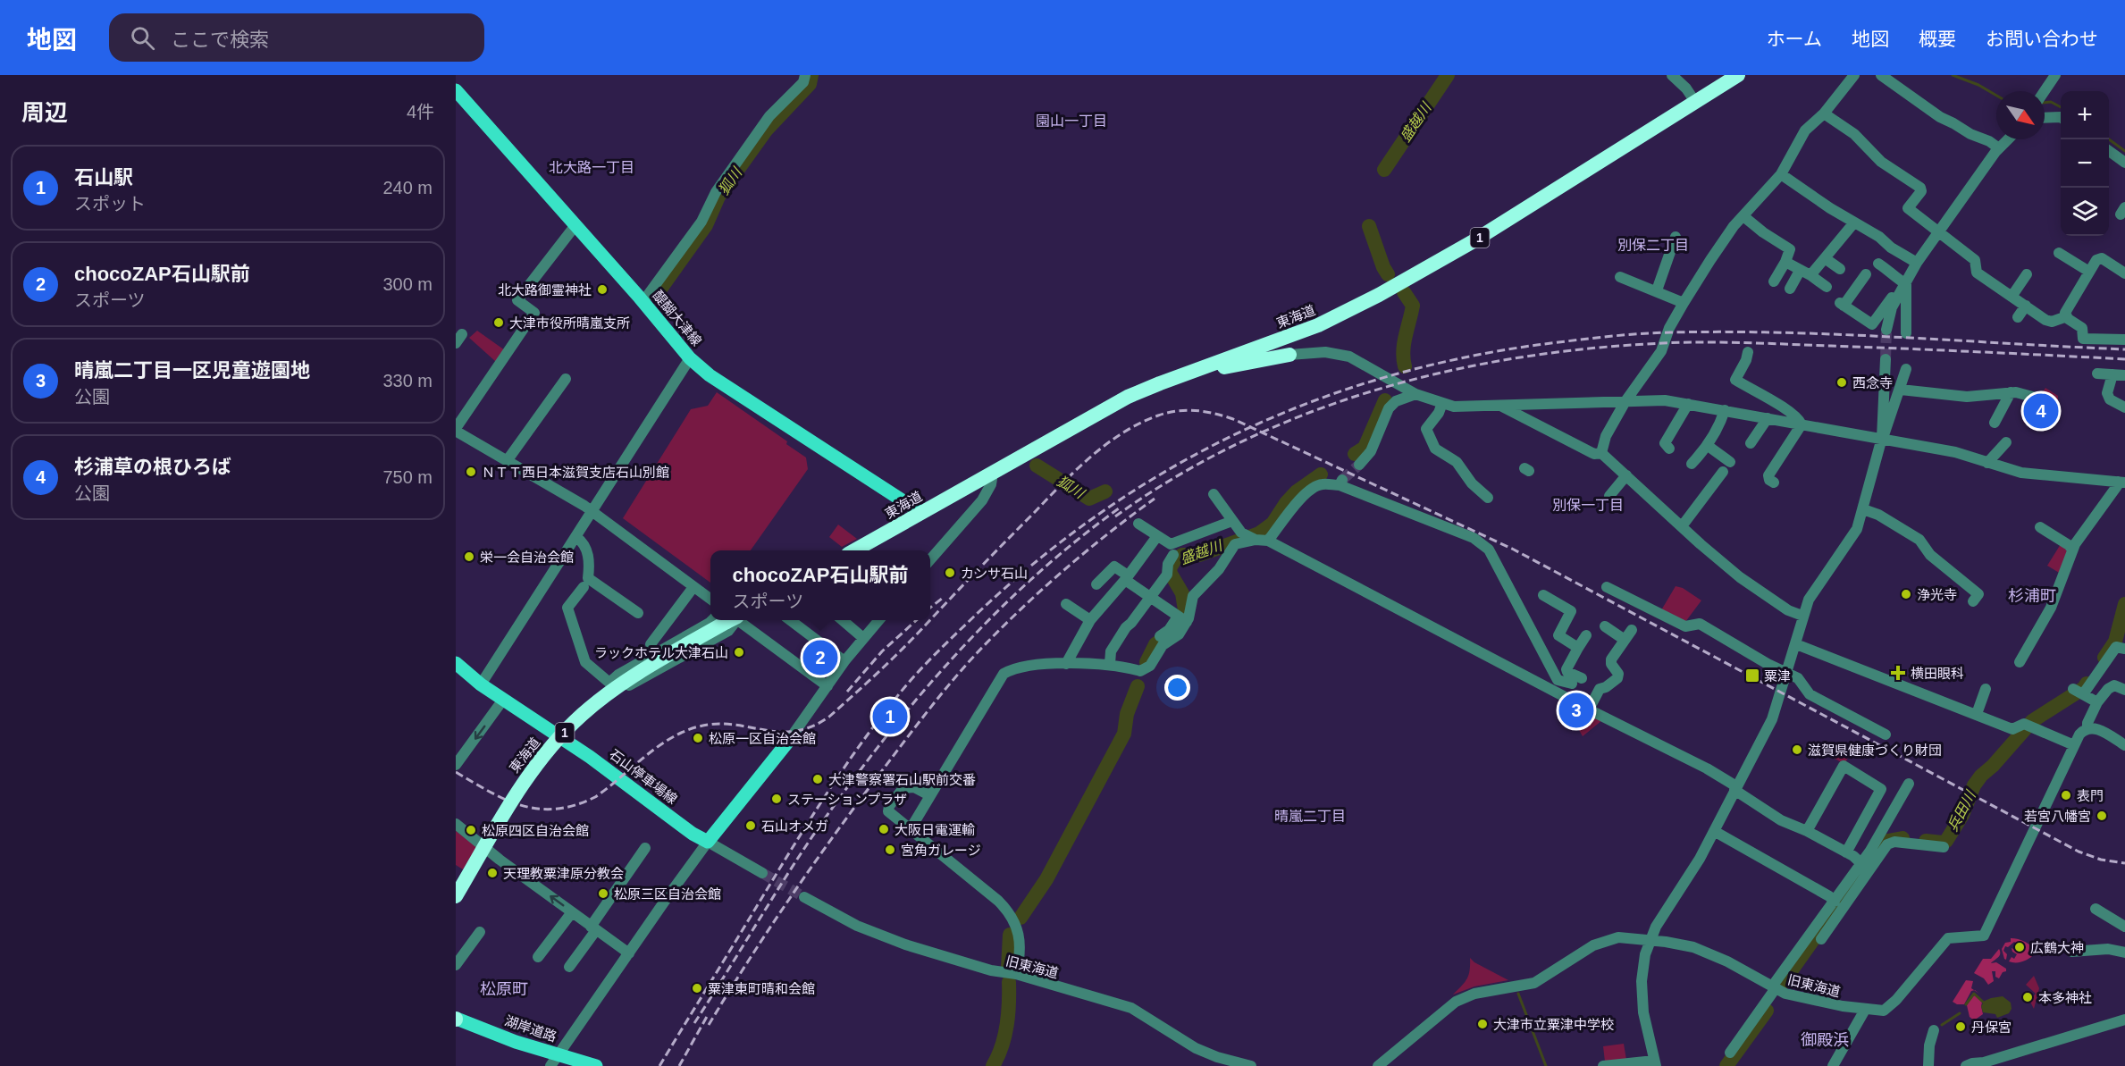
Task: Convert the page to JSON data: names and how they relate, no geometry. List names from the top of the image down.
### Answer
{
  "streets": {
    "highway": ["1", "東海道"],
    "main road": ["醍醐大津線", "石山停車場線", "湖岸道路"],
    "street": ["旧東海道"]
  },
  "crossings": [
    ["東海道", "醍醐大津線"]
  ],
  "districts": [
    "園山一丁目",
    "北大路一丁目",
    "別保二丁目",
    "別保一丁目",
    "杉浦町",
    "晴嵐二丁目",
    "松原町",
    "御殿浜"
  ],
  "water": ["盛越川", "狐川", "兵田川"],
  "places": {
    "other": [
      "北大路御霊神社",
      "大津市役所晴嵐支所",
      "西念寺",
      "ＮＴＴ西日本滋賀支店石山別館",
      "栄一会自治会館",
      "カンサ石山",
      "浄光寺",
      "ラックホテル大津石山",
      "松原一区自治会館",
      "滋賀県健康づくり財団",
      "大津警察署石山駅前交番",
      "表門",
      "ステーションプラザ",
      "若宮八幡宮",
      "石山オメガ",
      "大阪日電運輸",
      "松原四区自治会館",
      "宮角ガレージ",
      "天理教粟津原分教会",
      "松原三区自治会館",
      "広鶴大神",
      "粟津東町晴和会館",
      "本多神社",
      "大津市立粟津中学校",
      "丹保宮"
    ],
    "health": ["横田眼科"],
    "transit": ["粟津"]
  },
  "north": "bottom right",
  "page": {
    "header": "地図",
    "search": "ここで検索",
    "nav": [
      "ホーム",
      "地図",
      "概要",
      "お問い合わせ"
    ],
    "heading": ["周辺", "4件"],
    "map_buttons": ["+", "−"],
    "list": [
      {
        "mark": "1",
        "name": "石山駅",
        "note": "スポット",
        "value": "240 m"
      },
      {
        "mark": "2",
        "name": "chocoZAP石山駅前",
        "note": "スポーツ",
        "value": "300 m"
      },
      {
        "mark": "3",
        "name": "晴嵐二丁目一区児童遊園地",
        "note": "公園",
        "value": "330 m"
      },
      {
        "mark": "4",
        "name": "杉浦草の根ひろば",
        "note": "公園",
        "value": "750 m"
      }
    ],
    "pins": [
      "4",
      "2",
      "3",
      "1"
    ],
    "popup": ["chocoZAP石山駅前", "スポーツ"]
  }
}
